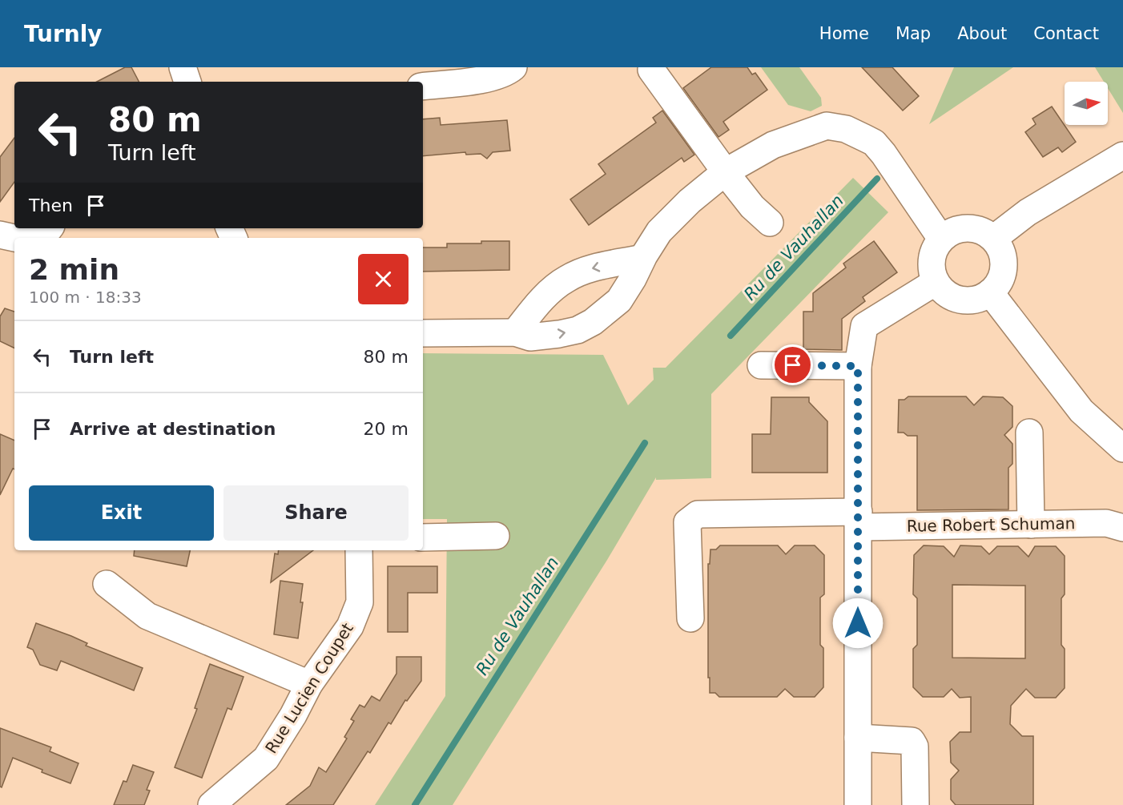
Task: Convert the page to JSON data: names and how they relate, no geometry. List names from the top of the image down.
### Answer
{
  "streets": {
    "street": ["Rue Robert Schuman", "Rue Lucien Coupet"]
  },
  "water": ["Ru de Vauhallan"],
  "north": "right",
  "page": {
    "header": "Turnly",
    "nav": [
      "Home",
      "Map",
      "About",
      "Contact"
    ],
    "turn": ["80 m", "Turn left"],
    "then": "Then",
    "heading": ["2 min", "100 m · 18:33"],
    "list": [
      {
        "name": "Turn left",
        "value": "80 m"
      },
      {
        "name": "Arrive at destination",
        "value": "20 m"
      }
    ],
    "buttons": ["Exit", "Share"]
  }
}
